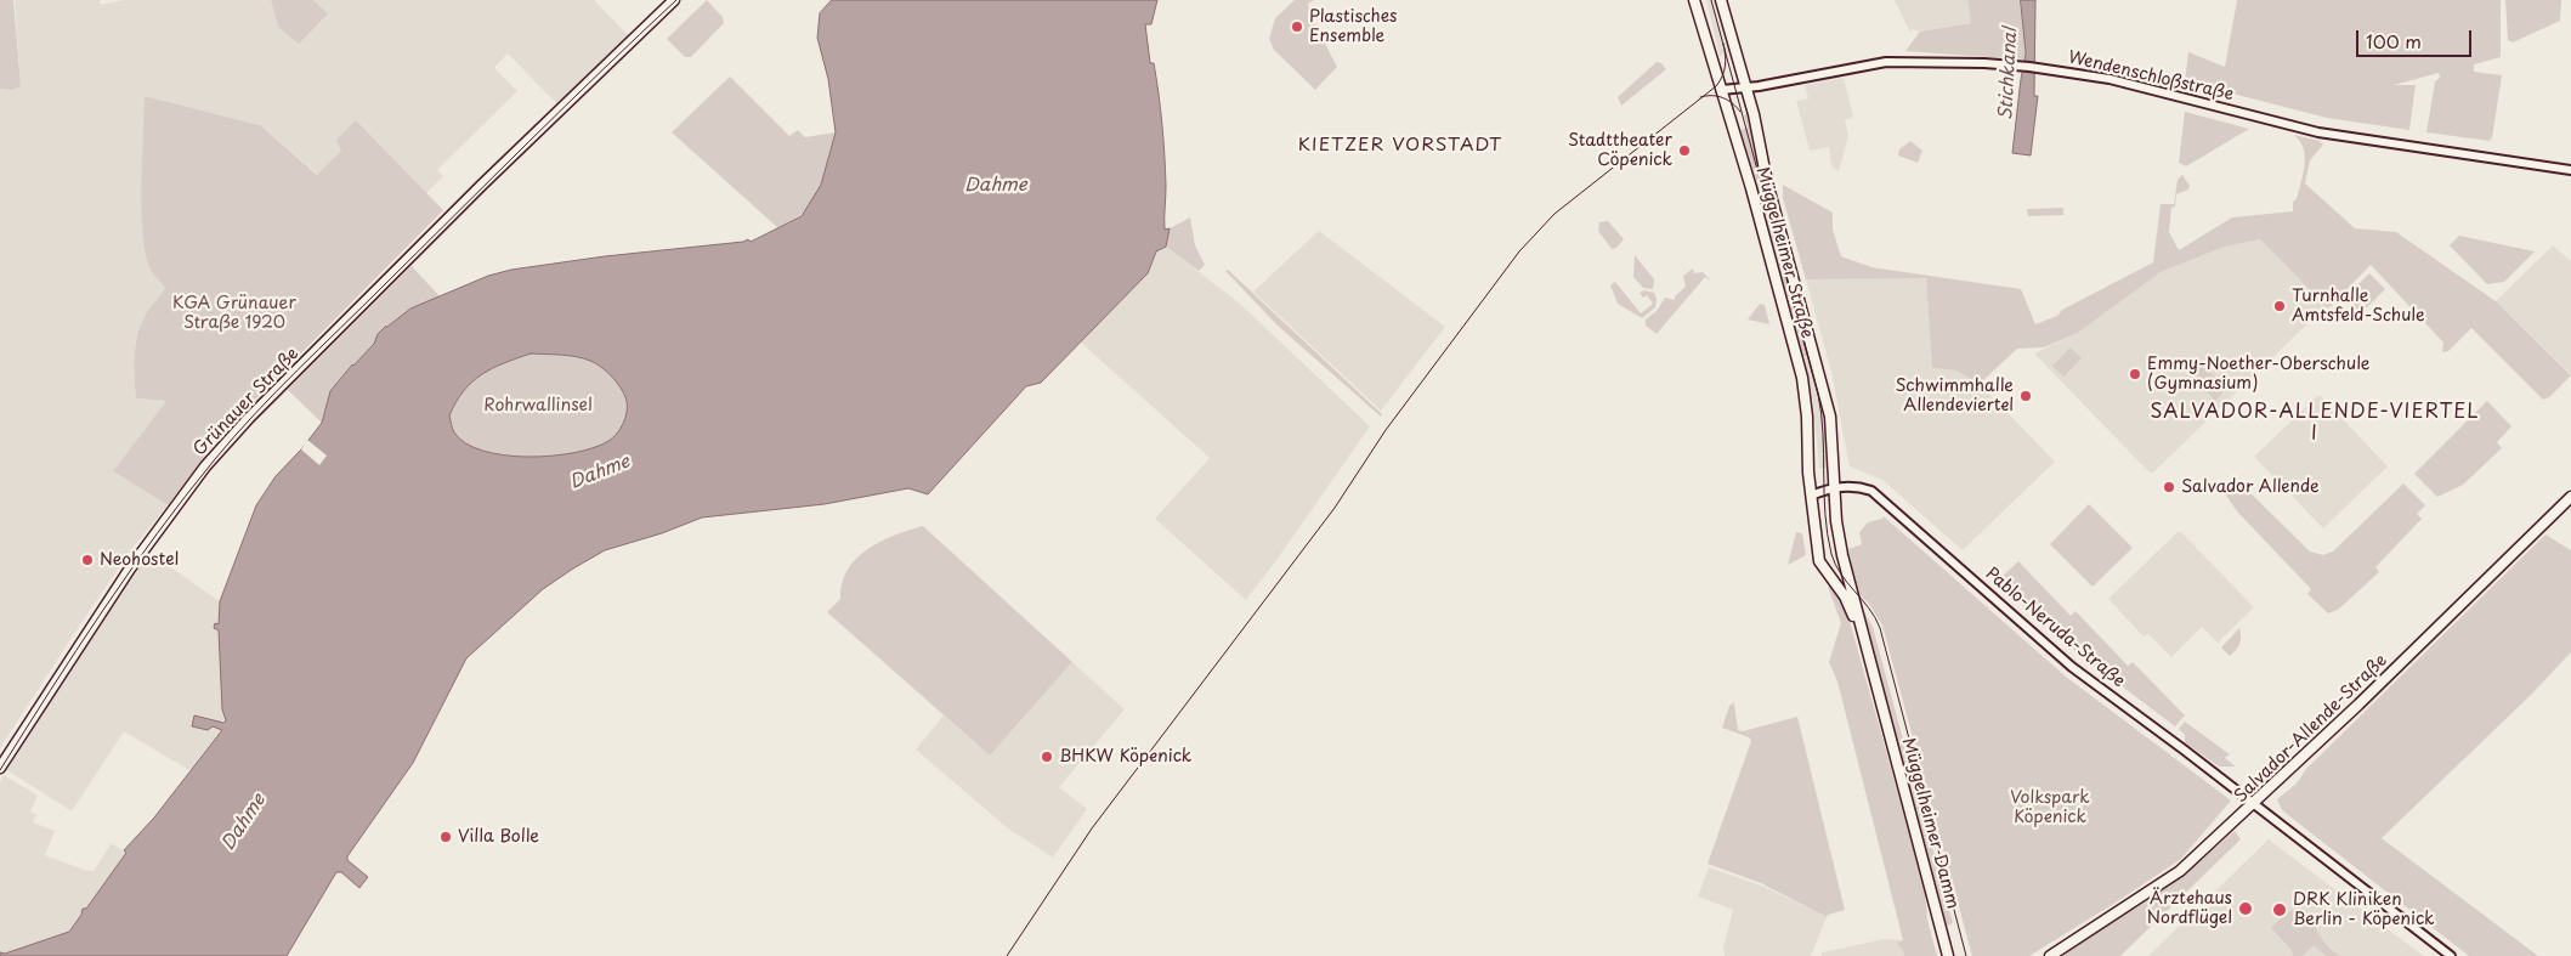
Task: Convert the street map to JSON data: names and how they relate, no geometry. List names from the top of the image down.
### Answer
{
  "streets": {
    "main road": [
      "Müggelheimer Straße",
      "Grünauer Straße",
      "Salvador-Allende-Straße",
      "Müggelheimer Damm"
    ],
    "street": ["Wendenschloßstraße", "Pablo-Neruda-Straße"]
  },
  "crossings": [
    ["Wendenschloßstraße", "Müggelheimer Straße"],
    ["Müggelheimer Straße", "Pablo-Neruda-Straße"],
    ["Müggelheimer Straße", "Müggelheimer Damm"],
    ["Pablo-Neruda-Straße", "Salvador-Allende-Straße"]
  ],
  "districts": ["KIETZER VORSTADT", "SALVADOR-ALLENDE-VIERTEL I"],
  "water": ["Stichkanal", "Dahme"],
  "parks": ["KGA Grünauer Straße 1920", "Rohrwallinsel", "Volkspark Köpenick"],
  "places": [
    "Plastisches Ensemble",
    "Stadttheater Cöpenick",
    "Turnhalle Amtsfeld-Schule",
    "Emmy-Noether-Oberschule (Gymnasium)",
    "Schwimmhalle Allendeviertel",
    "Salvador Allende",
    "Neohostel",
    "BHKW Köpenick",
    "Villa Bolle",
    "Ärztehaus Nordflügel",
    "DRK Kliniken Berlin - Köpenick"
  ],
  "scale_bar": "100 m"
}
